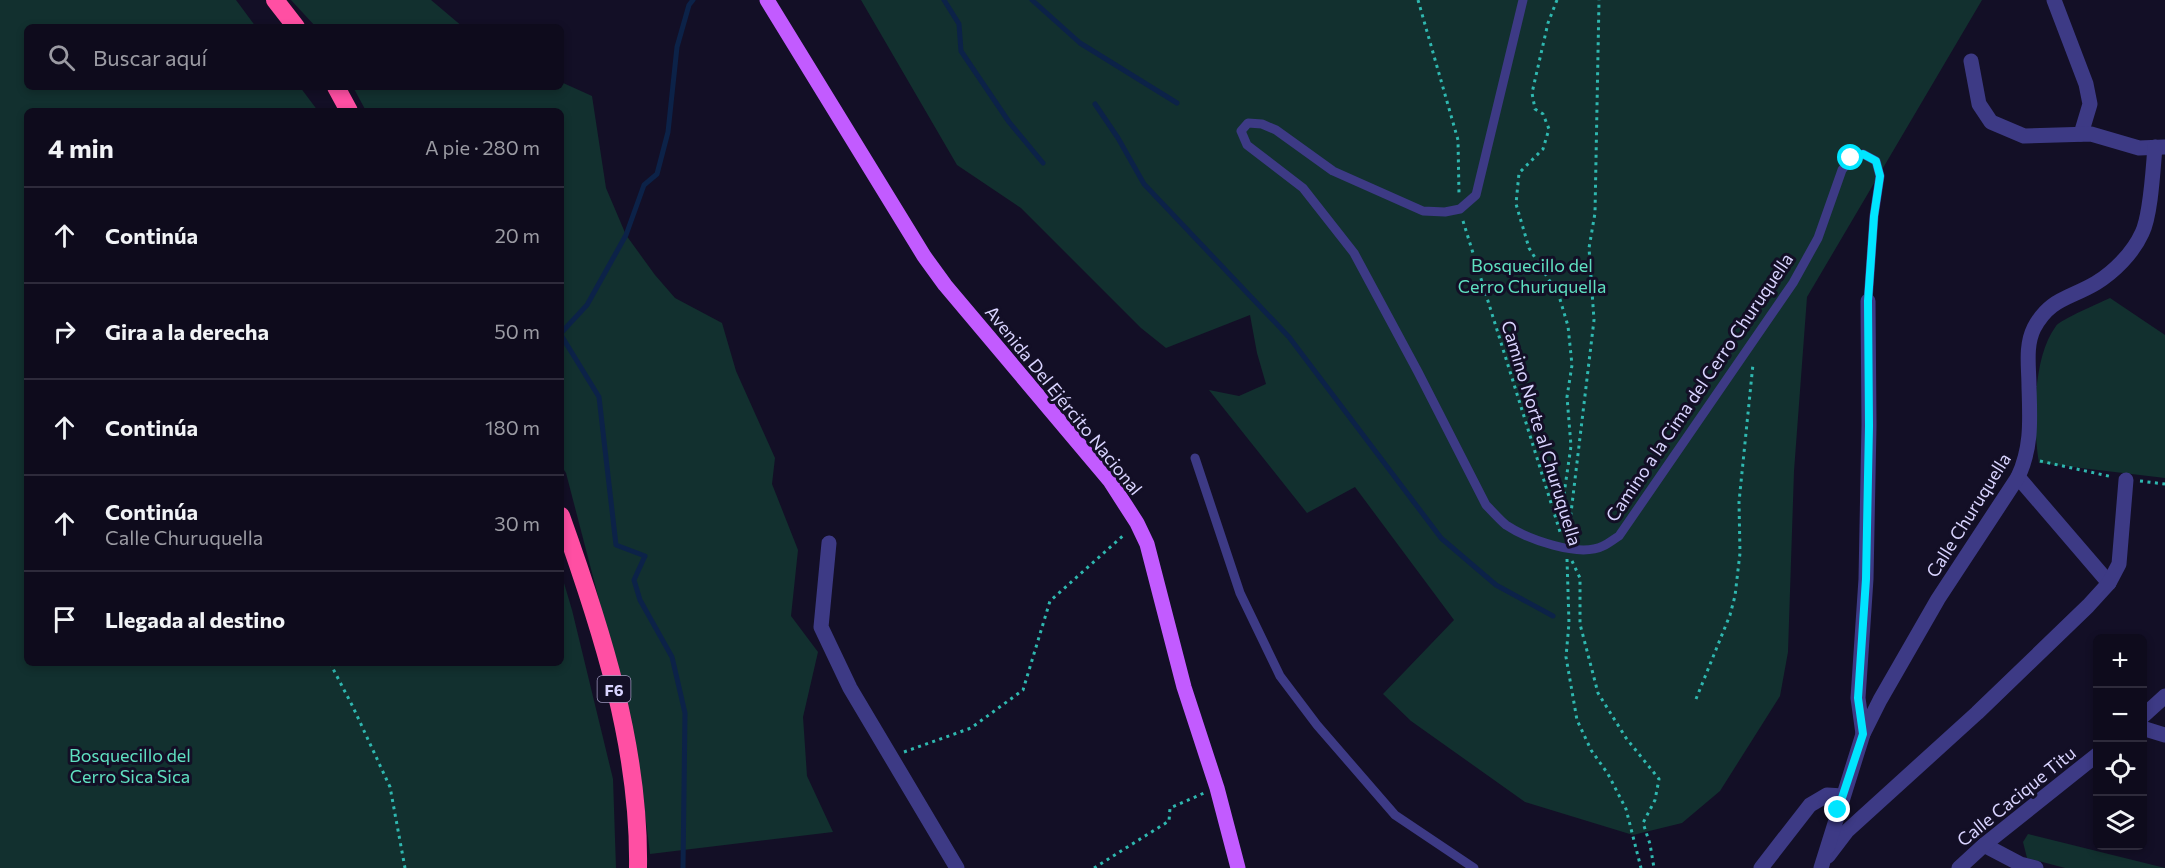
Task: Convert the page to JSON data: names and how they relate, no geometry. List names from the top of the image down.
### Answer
{
  "streets": {
    "highway": ["F6"],
    "main road": ["Avenida Del Ejército Nacional"],
    "street": ["Calle Churuquella", "Calle Cacique Titu"],
    "lane": ["Camino a la Cima del Cerro Churuquella"],
    "path": ["Camino Norte al Churuquella"]
  },
  "crossings": [
    ["Camino a la Cima del Cerro Churuquella", "Camino Norte al Churuquella"]
  ],
  "parks": ["Bosquecillo del Cerro Churuquella", "Bosquecillo del Cerro Sica Sica"],
  "page": {
    "search": "Buscar aquí",
    "heading": ["4 min", "A pie · 280 m"],
    "list": [
      ["Continúa", "20 m"],
      ["Gira a la derecha", "50 m"],
      ["Continúa", "180 m"],
      ["Continúa", "Calle Churuquella", "30 m"],
      "Llegada al destino"
    ],
    "map_buttons": ["+", "−"]
  }
}
